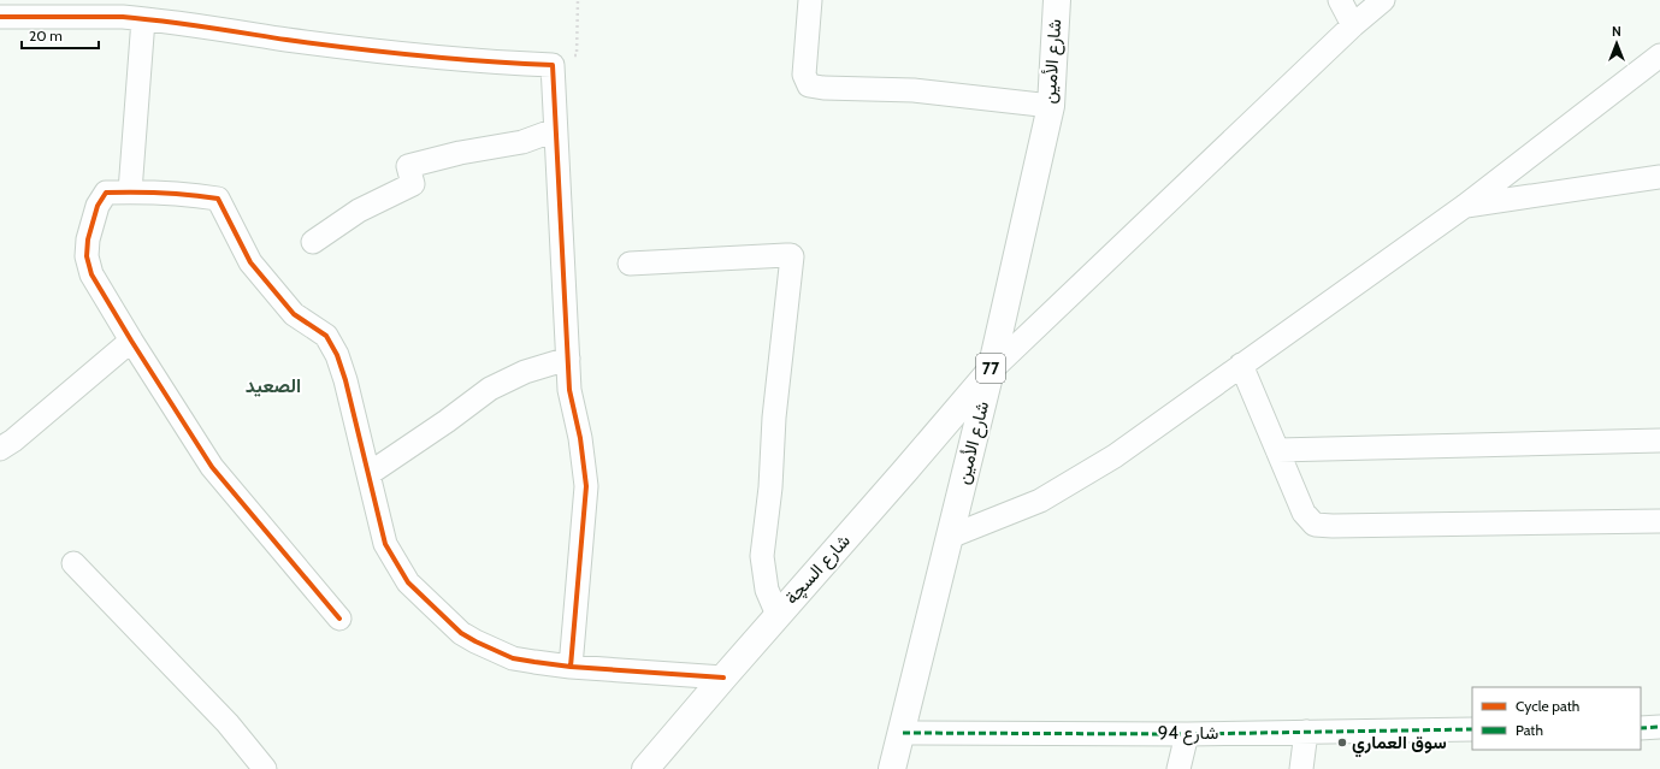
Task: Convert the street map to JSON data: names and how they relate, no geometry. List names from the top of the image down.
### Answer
{
  "streets": {
    "main road": ["شارع الأمين", "77", "شارع السچة"],
    "street": ["شارع 94"]
  },
  "crossings": [
    ["شارع الأمين", "شارع السچة"],
    ["شارع الأمين", "شارع 94"]
  ],
  "districts": ["الصعيد"],
  "places": ["سوق العماري"],
  "legend": ["Cycle path", "Path"],
  "scale_bar": "20 m",
  "north": "top"
}
